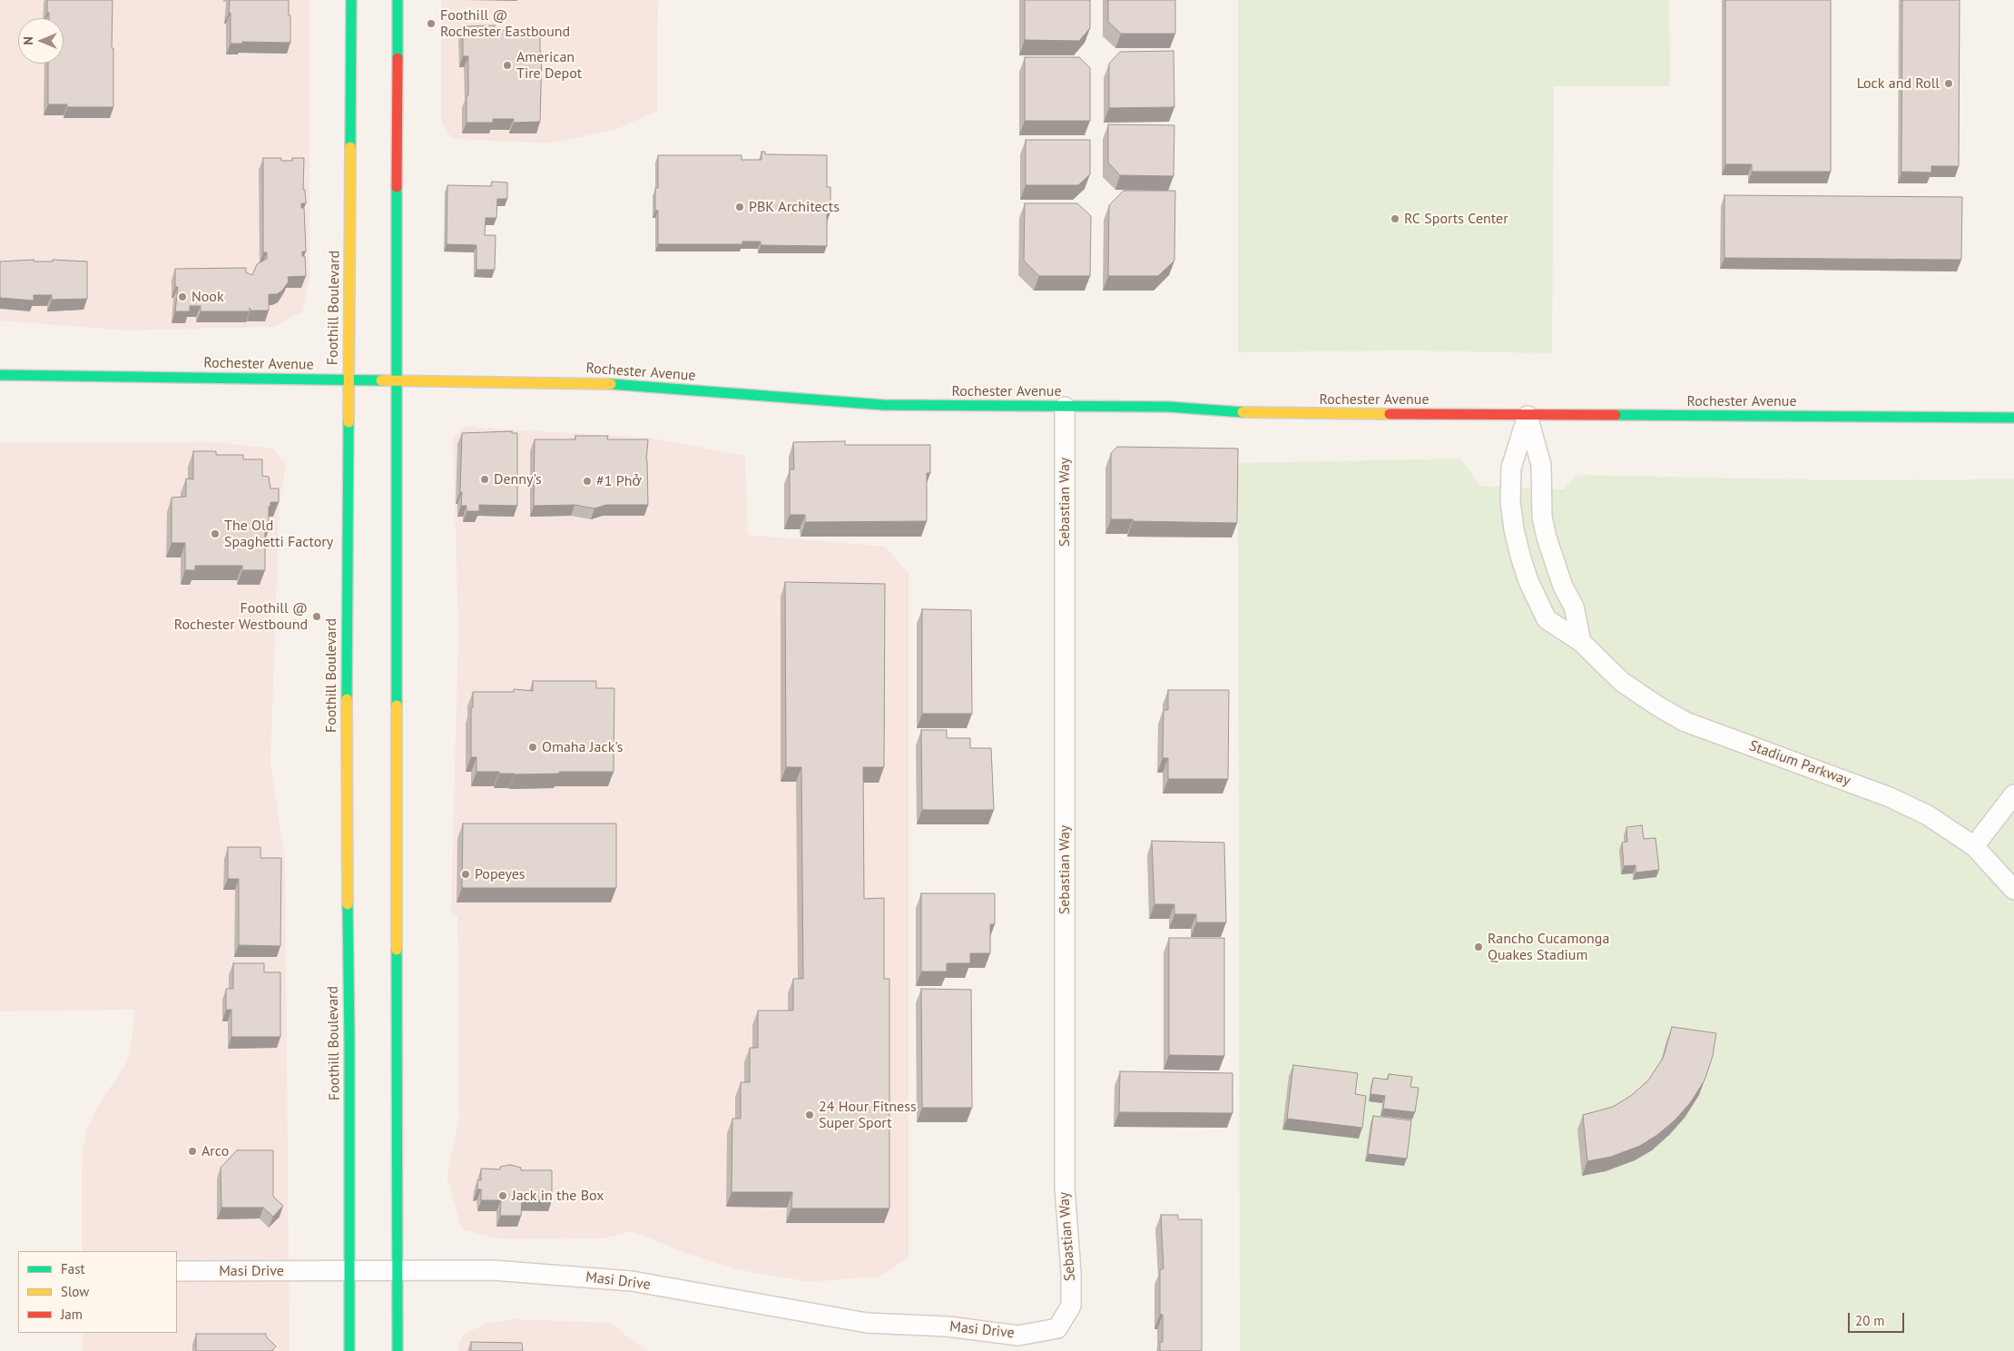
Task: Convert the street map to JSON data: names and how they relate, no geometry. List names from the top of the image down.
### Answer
{
  "streets": {
    "main road": ["Foothill Boulevard", "Rochester Avenue"],
    "street": ["Sebastian Way", "Stadium Parkway", "Masi Drive"]
  },
  "crossings": [
    ["Foothill Boulevard", "Rochester Avenue"],
    ["Foothill Boulevard", "Masi Drive"],
    ["Rochester Avenue", "Sebastian Way"],
    ["Rochester Avenue", "Stadium Parkway"],
    ["Sebastian Way", "Masi Drive"]
  ],
  "places": [
    "Foothill @ Rochester Eastbound",
    "American Tire Depot",
    "Lock and Roll",
    "PBK Architects",
    "RC Sports Center",
    "Nook",
    "Denny's",
    "#1 Phở",
    "The Old Spaghetti Factory",
    "Foothill @ Rochester Westbound",
    "Omaha Jack's",
    "Popeyes",
    "Rancho Cucamonga Quakes Stadium",
    "24 Hour Fitness Super Sport",
    "Arco",
    "Jack in the Box"
  ],
  "legend": ["Fast", "Slow", "Jam"],
  "scale_bar": "20 m",
  "north": "left"
}
